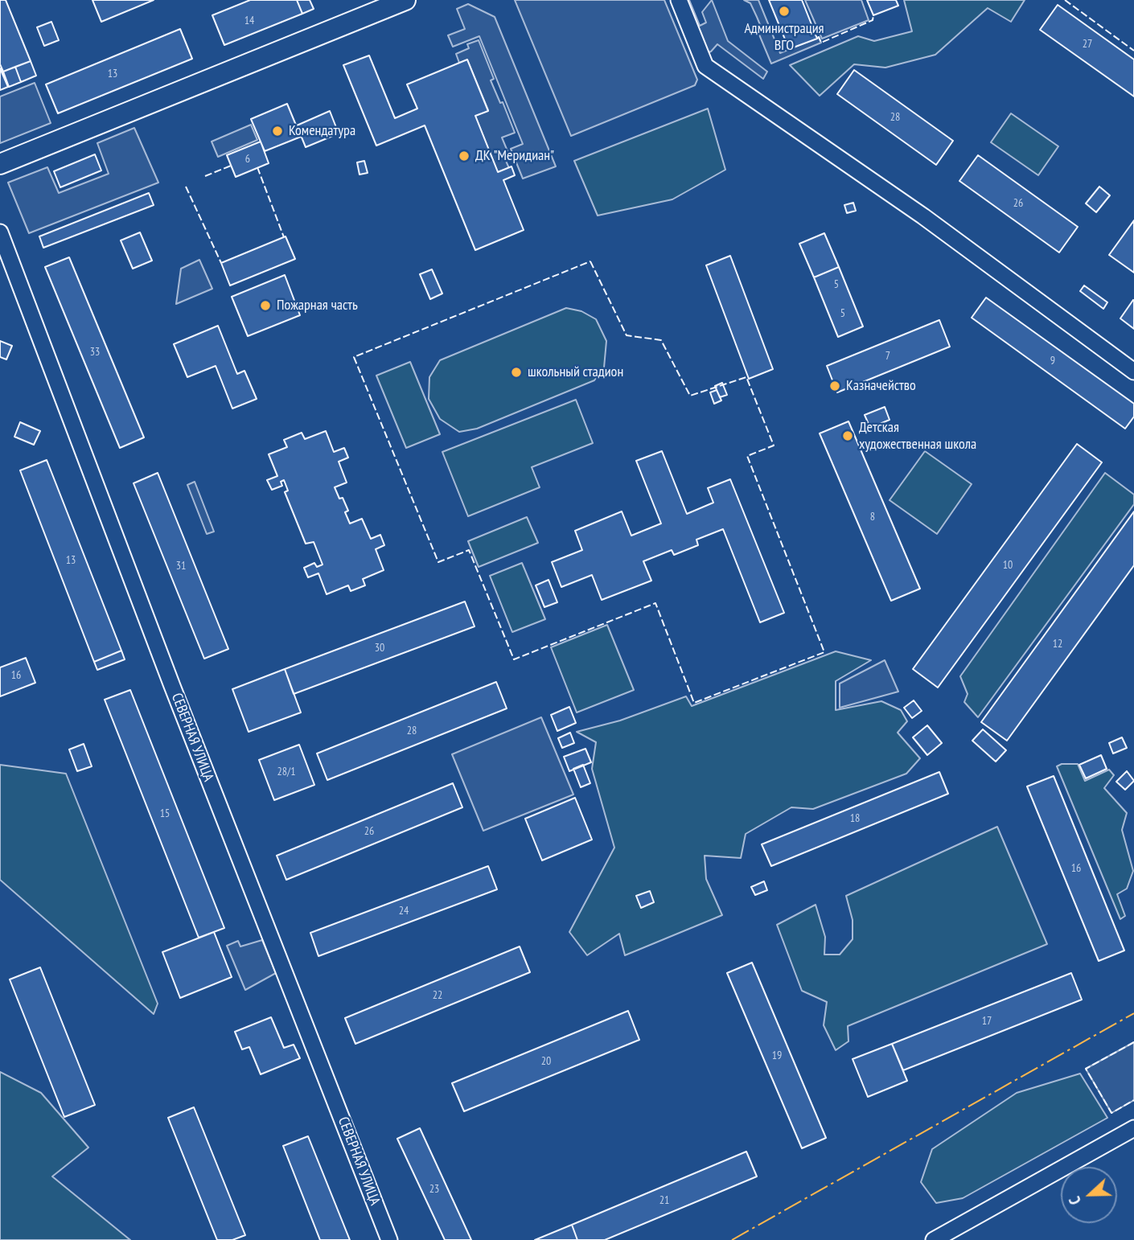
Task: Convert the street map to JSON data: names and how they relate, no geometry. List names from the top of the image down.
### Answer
{
  "streets": {
    "street": ["СЕВЕРНАЯ УЛИЦА"]
  },
  "places": [
    "Администрация ВГО",
    "Комендатура",
    "ДК \"Меридиан\"",
    "Пожарная часть",
    "школьный стадион",
    "Казначейство",
    "Детская художественная школа"
  ],
  "house_numbers": [
    "14",
    "27",
    "13",
    "28",
    "6",
    "26",
    "5",
    "5",
    "33",
    "7",
    "9",
    "8",
    "13",
    "10",
    "31",
    "12",
    "30",
    "16",
    "28",
    "28/1",
    "15",
    "18",
    "26",
    "16",
    "24",
    "22",
    "17",
    "19",
    "20",
    "23",
    "21"
  ],
  "north": "left"
}
